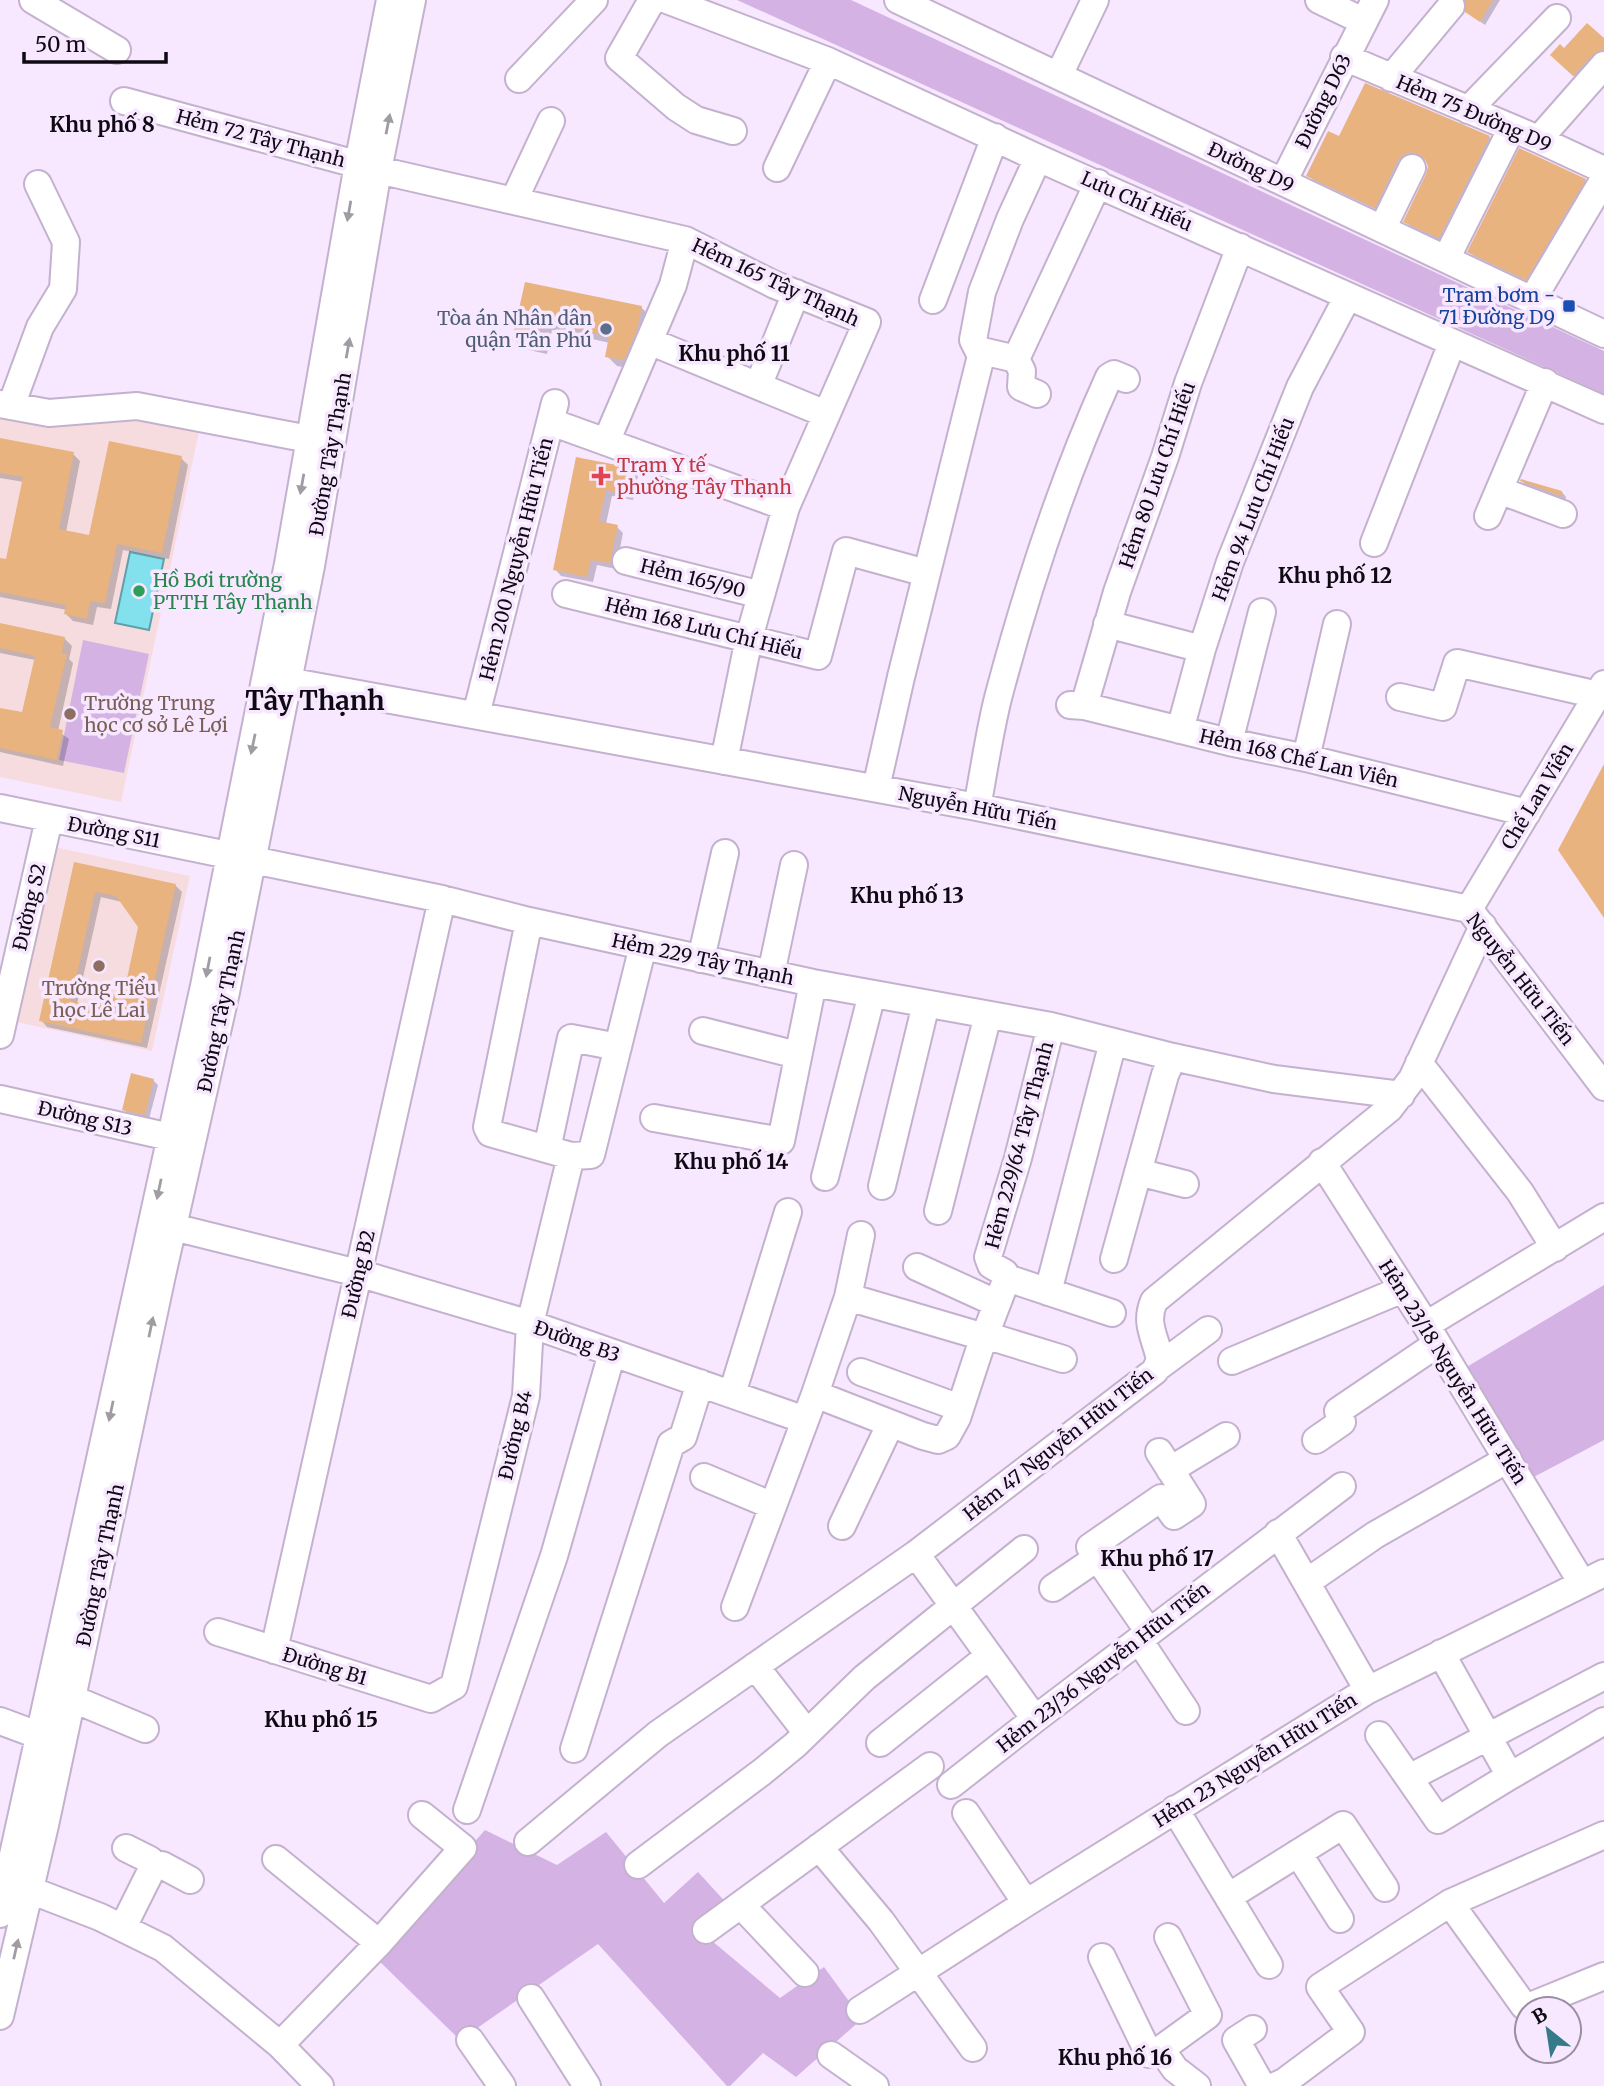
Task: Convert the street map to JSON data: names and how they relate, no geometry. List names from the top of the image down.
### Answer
{
  "streets": {
    "street": [
      "Đường D63",
      "Hẻm 75 Đường D9",
      "Hẻm 72 Tây Thạnh",
      "Đường D9",
      "Lưu Chí Hiếu",
      "Hẻm 165 Tây Thạnh",
      "Đường Tây Thạnh",
      "Hẻm 80 Lưu Chí Hiếu",
      "Hẻm 94 Lưu Chí Hiếu",
      "Hẻm 200 Nguyễn Hữu Tiến",
      "Hẻm 165/90",
      "Hẻm 168 Lưu Chí Hiếu",
      "Hẻm 168 Chế Lan Viên",
      "Chế Lan Viên",
      "Nguyễn Hữu Tiến",
      "Đường S11",
      "Đường S2",
      "Hẻm 229 Tây Thạnh",
      "Đường S13",
      "Hẻm 229/64 Tây Thạnh",
      "Đường B2",
      "Đường B3",
      "Hẻm 23/18 Nguyễn Hữu Tiến",
      "Đường B4",
      "Hẻm 47 Nguyễn Hữu Tiến",
      "Đường B1",
      "Hẻm 23/36 Nguyễn Hữu Tiến",
      "Hẻm 23 Nguyễn Hữu Tiến"
    ]
  },
  "crossings": [
    ["Đường D63", "Hẻm 75 Đường D9"],
    ["Đường D63", "Đường D9"],
    ["Hẻm 72 Tây Thạnh", "Hẻm 165 Tây Thạnh"],
    ["Hẻm 72 Tây Thạnh", "Đường Tây Thạnh"],
    ["Lưu Chí Hiếu", "Hẻm 80 Lưu Chí Hiếu"],
    ["Lưu Chí Hiếu", "Hẻm 94 Lưu Chí Hiếu"],
    ["Hẻm 165 Tây Thạnh", "Đường Tây Thạnh"],
    ["Hẻm 165 Tây Thạnh", "Hẻm 165/90"],
    ["Hẻm 165 Tây Thạnh", "Hẻm 168 Lưu Chí Hiếu"],
    ["Hẻm 165 Tây Thạnh", "Nguyễn Hữu Tiến"],
    ["Đường Tây Thạnh", "Nguyễn Hữu Tiến"],
    ["Đường Tây Thạnh", "Đường S11"],
    ["Đường Tây Thạnh", "Hẻm 229 Tây Thạnh"],
    ["Đường Tây Thạnh", "Đường S13"],
    ["Đường Tây Thạnh", "Đường B3"],
    ["Hẻm 80 Lưu Chí Hiếu", "Hẻm 168 Chế Lan Viên"],
    ["Hẻm 94 Lưu Chí Hiếu", "Hẻm 168 Chế Lan Viên"],
    ["Hẻm 200 Nguyễn Hữu Tiến", "Nguyễn Hữu Tiến"],
    ["Hẻm 168 Chế Lan Viên", "Chế Lan Viên"],
    ["Chế Lan Viên", "Nguyễn Hữu Tiến"],
    ["Chế Lan Viên", "Hẻm 47 Nguyễn Hữu Tiến"],
    ["Nguyễn Hữu Tiến", "Hẻm 47 Nguyễn Hữu Tiến"],
    ["Đường S11", "Đường S2"],
    ["Đường S11", "Hẻm 229 Tây Thạnh"],
    ["Hẻm 229 Tây Thạnh", "Hẻm 229/64 Tây Thạnh"],
    ["Hẻm 229 Tây Thạnh", "Đường B2"],
    ["Hẻm 229 Tây Thạnh", "Hẻm 47 Nguyễn Hữu Tiến"],
    ["Đường B2", "Đường B3"],
    ["Đường B2", "Đường B1"],
    ["Đường B3", "Đường B4"],
    ["Hẻm 23/18 Nguyễn Hữu Tiến", "Hẻm 47 Nguyễn Hữu Tiến"],
    ["Hẻm 23/18 Nguyễn Hữu Tiến", "Hẻm 23 Nguyễn Hữu Tiến"],
    ["Đường B4", "Đường B1"]
  ],
  "districts": [
    "Khu phố 8",
    "Khu phố 11",
    "Khu phố 12",
    "Tây Thạnh",
    "Khu phố 13",
    "Khu phố 14",
    "Khu phố 17",
    "Khu phố 15",
    "Khu phố 16"
  ],
  "places": {
    "transit": ["Trạm bơm - 71 Đường D9"],
    "other": [
      "Tòa án Nhân dân quận Tân Phú",
      "Hồ Bơi trường PTTH Tây Thạnh",
      "Trường Trung học cơ sở Lê Lợi",
      "Trường Tiểu học Lê Lai"
    ],
    "health": ["Trạm Y tế phường Tây Thạnh"]
  },
  "scale_bar": "50 m",
  "north": "top left"
}
